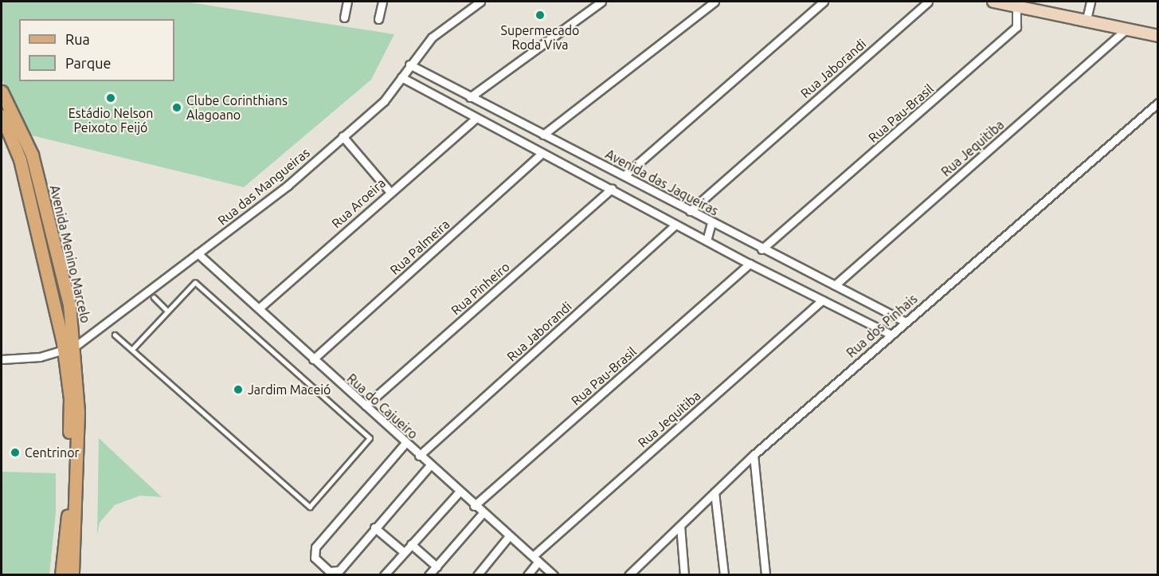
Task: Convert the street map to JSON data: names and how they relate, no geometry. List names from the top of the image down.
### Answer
{
  "streets": {
    "main road": ["Avenida Menino Marcelo"],
    "street": [
      "Rua Jaborandi",
      "Rua Pau-Brasil",
      "Rua Jequitiba",
      "Avenida das Jaqueiras",
      "Rua das Mangueiras",
      "Rua Aroeira",
      "Rua Palmeira",
      "Rua Pinheiro",
      "Rua dos Pinhais",
      "Rua do Cajueiro"
    ]
  },
  "crossings": [
    ["Rua Jaborandi", "Avenida das Jaqueiras"],
    ["Rua Jaborandi", "Rua do Cajueiro"],
    ["Rua Pau-Brasil", "Avenida das Jaqueiras"],
    ["Rua Pau-Brasil", "Rua do Cajueiro"],
    ["Rua Jequitiba", "Avenida das Jaqueiras"],
    ["Rua Jequitiba", "Rua do Cajueiro"],
    ["Avenida das Jaqueiras", "Rua das Mangueiras"],
    ["Avenida das Jaqueiras", "Rua dos Pinhais"],
    ["Rua das Mangueiras", "Avenida Menino Marcelo"],
    ["Rua das Mangueiras", "Rua do Cajueiro"],
    ["Rua Aroeira", "Rua do Cajueiro"],
    ["Rua Palmeira", "Rua do Cajueiro"],
    ["Rua Pinheiro", "Rua do Cajueiro"]
  ],
  "places": [
    "Supermecado Roda Viva",
    "Estádio Nelson Peixoto Feijó",
    "Clube Corinthians Alagoano",
    "Jardim Maceió",
    "Centrinor"
  ],
  "legend": ["Rua", "Parque"]
}
